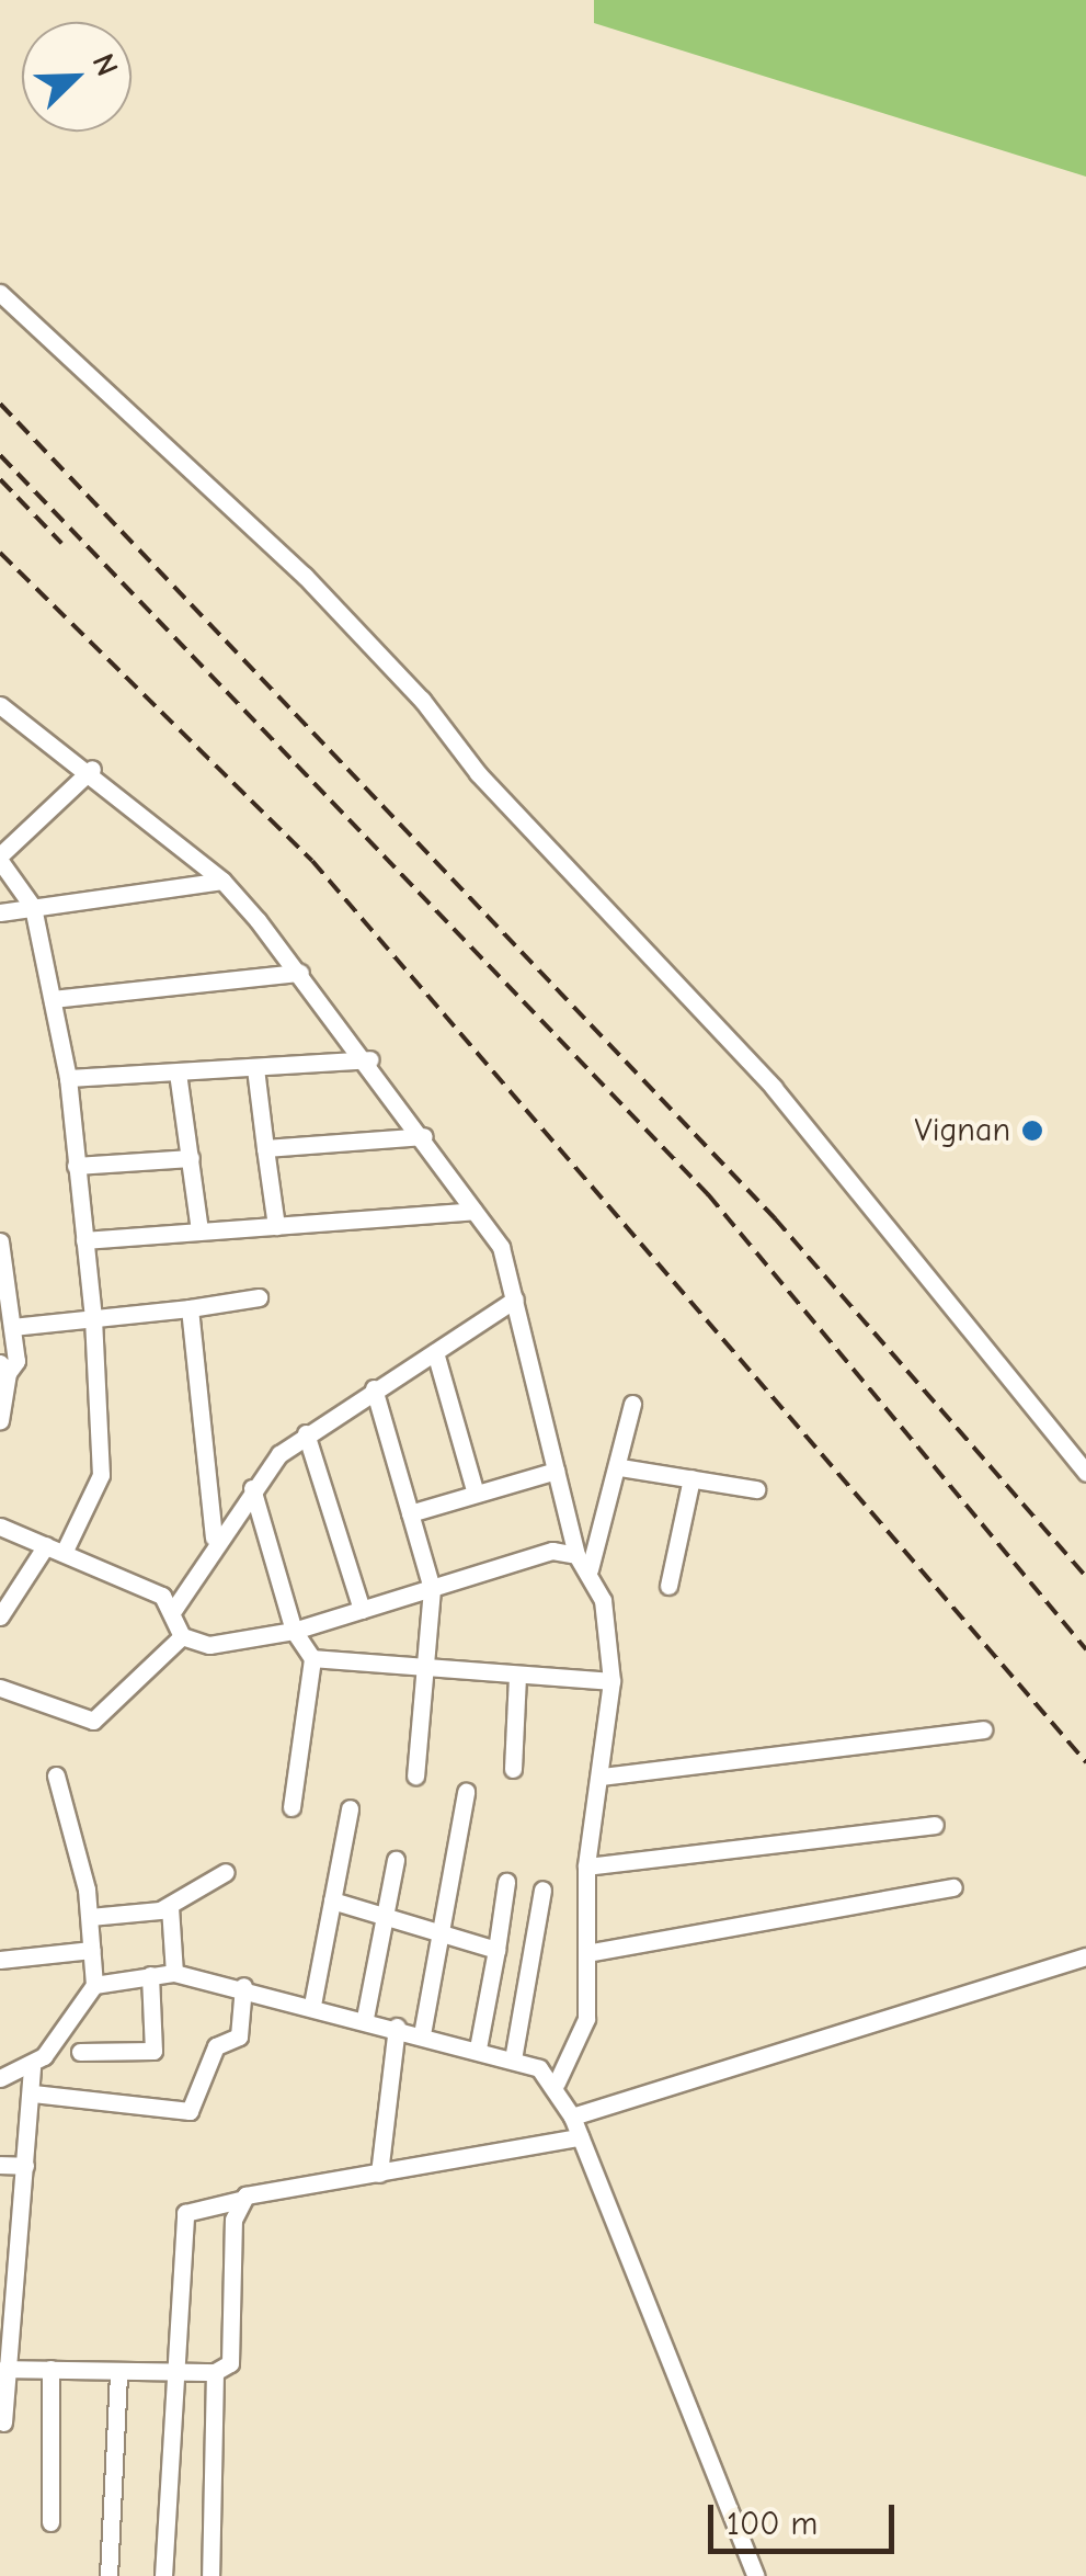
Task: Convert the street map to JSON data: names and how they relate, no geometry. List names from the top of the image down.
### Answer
{
  "places": ["Vignan"],
  "scale_bar": "100 m",
  "north": "top right"
}
